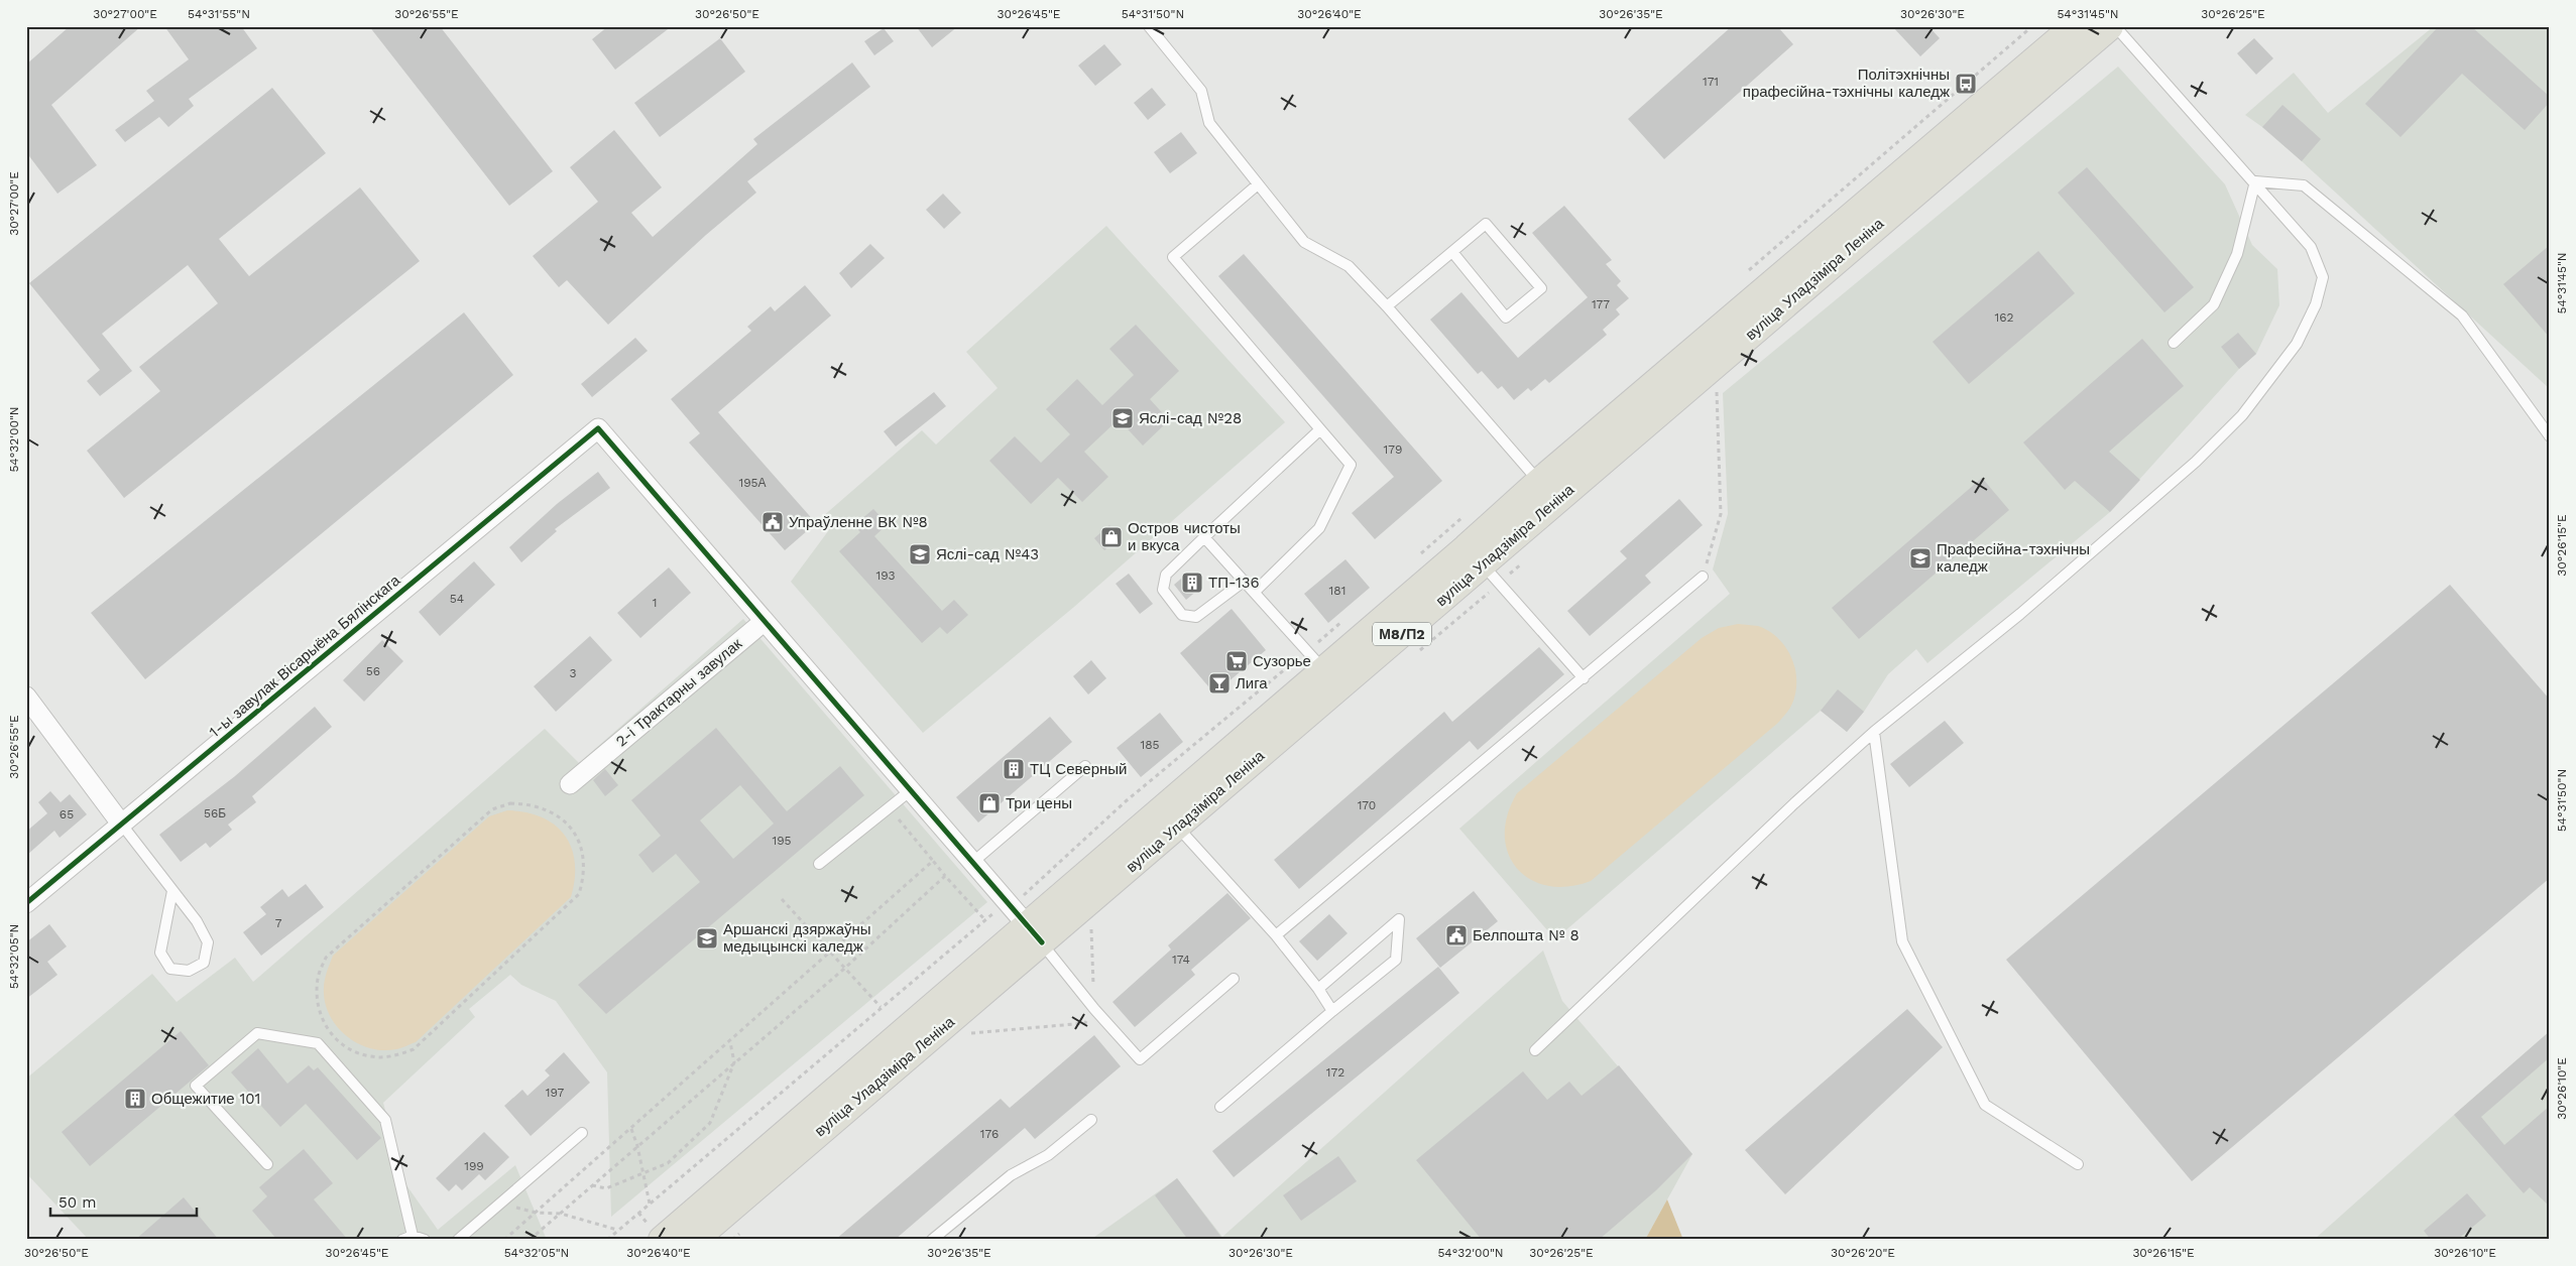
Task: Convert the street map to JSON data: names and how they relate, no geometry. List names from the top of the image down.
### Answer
{
  "streets": {
    "main road": ["вуліца Уладзіміра Леніна", "М8/П2"],
    "street": ["1-ы завулак Вісарыёна Бялінскага", "2-і Трактарны завулак"]
  },
  "crossings": [
    ["1-ы завулак Вісарыёна Бялінскага", "2-і Трактарны завулак"]
  ],
  "places": {
    "bus stop": ["Політэхнічны прафесійна-тэхнічны каледж"],
    "school or university": [
      "Яслі-сад №28",
      "Яслі-сад №43",
      "Прафесійна-тэхнічны каледж",
      "Аршанскі дзяржаўны медыцынскі каледж"
    ],
    "public building": ["Упраўленне ВК №8", "Белпошта № 8"],
    "shop": ["Остров чистоты и вкуса", "Три цены"],
    "building": ["ТП-136", "ТЦ Северный", "Общежитие 101"],
    "supermarket": ["Сузорье"],
    "bar": ["Лига"]
  },
  "house_numbers": [
    "171",
    "177",
    "162",
    "179",
    "195А",
    "193",
    "181",
    "54",
    "1",
    "56",
    "3",
    "185",
    "170",
    "56Б",
    "65",
    "195",
    "7",
    "174",
    "172",
    "197",
    "176",
    "199"
  ],
  "scale_bar": "50 m",
  "coordinates": [
    "30°27'00\"E",
    "54°31'55\"N",
    "30°26'55\"E",
    "30°26'50\"E",
    "30°26'45\"E",
    "54°31'50\"N",
    "30°26'40\"E",
    "30°26'35\"E",
    "30°26'30\"E",
    "54°31'45\"N",
    "30°26'25\"E",
    "54°32'00\"N",
    "30°26'15\"E",
    "54°32'05\"N",
    "30°26'10\"E",
    "30°26'20\"E"
  ]
}
